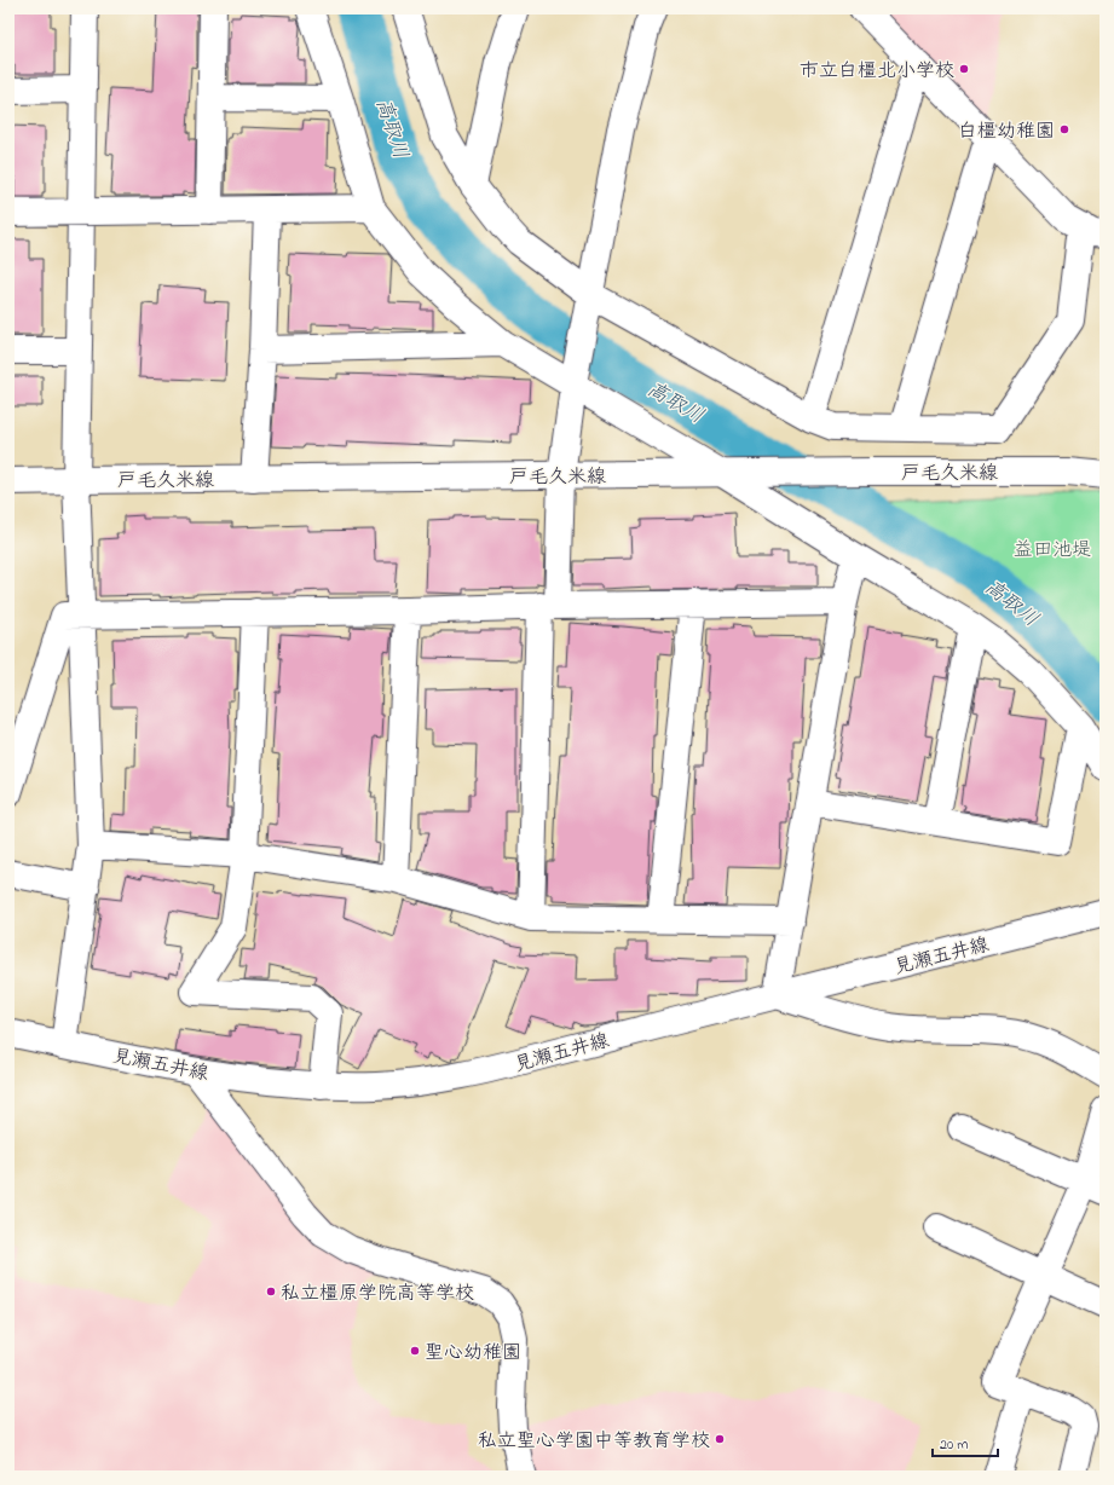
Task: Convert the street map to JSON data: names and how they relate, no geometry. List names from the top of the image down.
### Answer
{
  "streets": {
    "street": ["戸毛久米線", "見瀬五井線"]
  },
  "water": ["高取川"],
  "parks": ["益田池堤"],
  "places": [
    "市立白橿北小学校",
    "白橿幼稚園",
    "私立橿原学院高等学校",
    "聖心幼稚園",
    "私立聖心学園中等教育学校"
  ],
  "scale_bar": "20 m"
}
